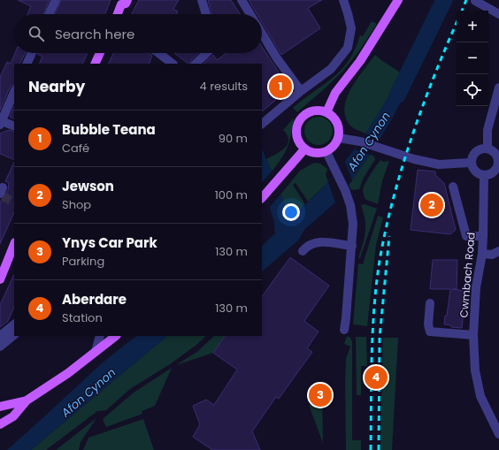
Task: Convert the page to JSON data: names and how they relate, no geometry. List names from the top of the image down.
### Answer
{
  "streets": {
    "street": ["Cwmbach Road"]
  },
  "water": ["Afon Cynon"],
  "page": {
    "map_buttons": ["+", "−"],
    "search": "Search here",
    "heading": ["Nearby", "4 results"],
    "pins": [
      "1",
      "2",
      "4",
      "3"
    ],
    "list": [
      {
        "mark": "1",
        "name": "Bubble Teana",
        "note": "Café",
        "value": "90 m"
      },
      {
        "mark": "2",
        "name": "Jewson",
        "note": "Shop",
        "value": "100 m"
      },
      {
        "mark": "3",
        "name": "Ynys Car Park",
        "note": "Parking",
        "value": "130 m"
      },
      {
        "mark": "4",
        "name": "Aberdare",
        "note": "Station",
        "value": "130 m"
      }
    ]
  }
}
